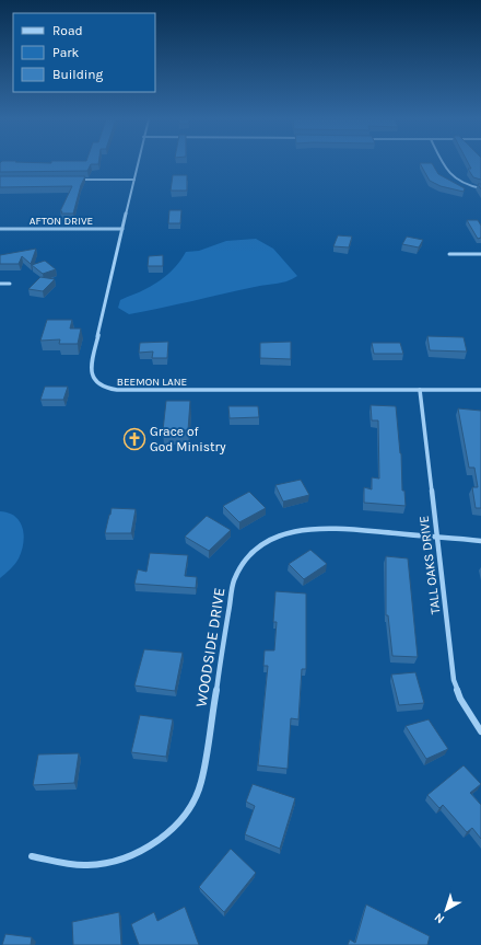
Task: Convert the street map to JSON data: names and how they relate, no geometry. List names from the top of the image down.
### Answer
{
  "streets": {
    "street": [
      "AFTON DRIVE",
      "BEEMON LANE",
      "TALL OAKS DRIVE",
      "WOODSIDE DRIVE"
    ]
  },
  "crossings": [
    ["AFTON DRIVE", "BEEMON LANE"],
    ["BEEMON LANE", "TALL OAKS DRIVE"],
    ["TALL OAKS DRIVE", "WOODSIDE DRIVE"]
  ],
  "places": {
    "church": ["Grace of God Ministry"]
  },
  "legend": ["Road", "Park", "Building"],
  "north": "bottom left"
}
